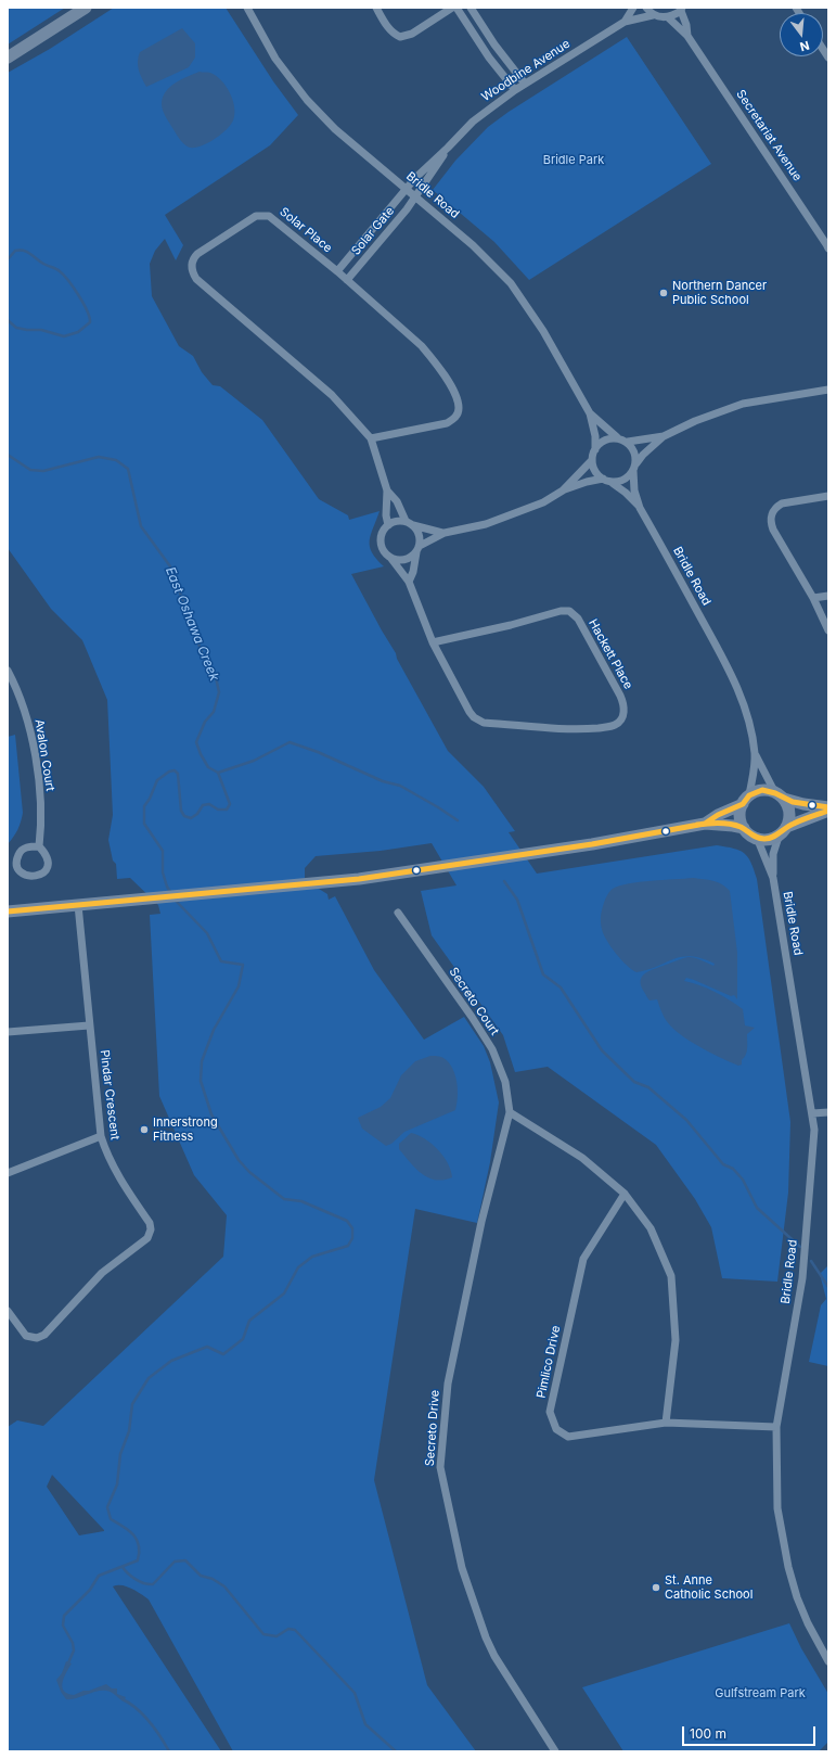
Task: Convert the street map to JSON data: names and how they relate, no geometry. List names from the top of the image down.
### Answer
{
  "streets": {
    "street": [
      "Woodbine Avenue",
      "Secretariat Avenue",
      "Bridle Road",
      "Solar Place",
      "Solar Gate",
      "Hackett Place",
      "Avalon Court",
      "Secreto Court",
      "Pindar Crescent",
      "Pimlico Drive",
      "Secreto Drive"
    ]
  },
  "crossings": [
    ["Woodbine Avenue", "Bridle Road"],
    ["Woodbine Avenue", "Solar Gate"],
    ["Bridle Road", "Solar Gate"],
    ["Bridle Road", "Pimlico Drive"],
    ["Solar Place", "Solar Gate"],
    ["Solar Place", "Hackett Place"],
    ["Secreto Court", "Secreto Drive"]
  ],
  "water": ["East Oshawa Creek"],
  "parks": ["Bridle Park", "Gulfstream Park"],
  "places": ["Northern Dancer Public School", "Innerstrong Fitness", "St. Anne Catholic School"],
  "scale_bar": "100 m",
  "north": "bottom"
}
